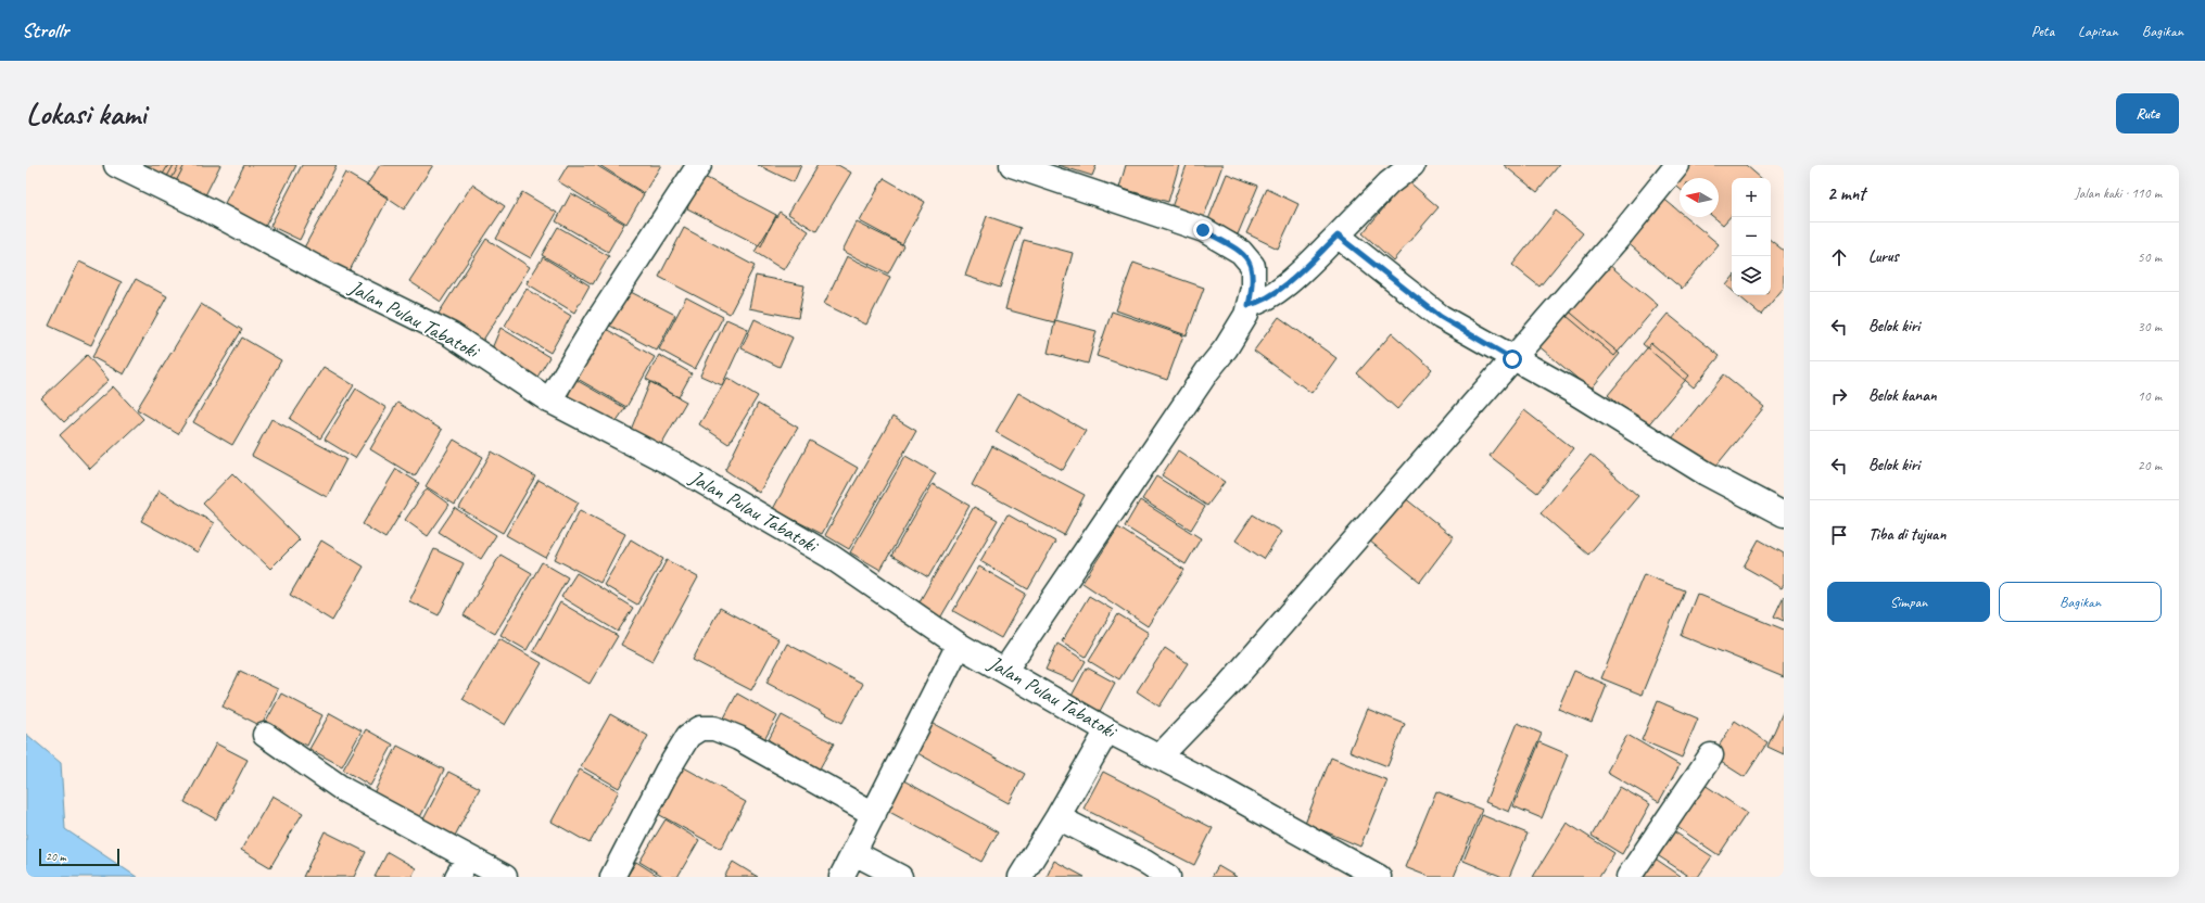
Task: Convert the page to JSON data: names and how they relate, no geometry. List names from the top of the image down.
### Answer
{
  "streets": {
    "main road": ["Jalan Pulau Tabatoki"]
  },
  "scale_bar": "20 m",
  "north": "left",
  "page": {
    "header": "Strollr",
    "nav": ["Peta", "Lapisan", "Bagikan"],
    "buttons": [
      "Rute",
      ["Simpan", "Bagikan"]
    ],
    "title": "Lokasi kami",
    "heading": ["2 mnt", "Jalan kaki · 110 m"],
    "map_buttons": ["+", "−"],
    "list": [
      ["Lurus", "50 m"],
      ["Belok kiri", "30 m"],
      ["Belok kanan", "10 m"],
      ["Belok kiri", "20 m"],
      "Tiba di tujuan"
    ],
    "scale": "20 m"
  }
}
